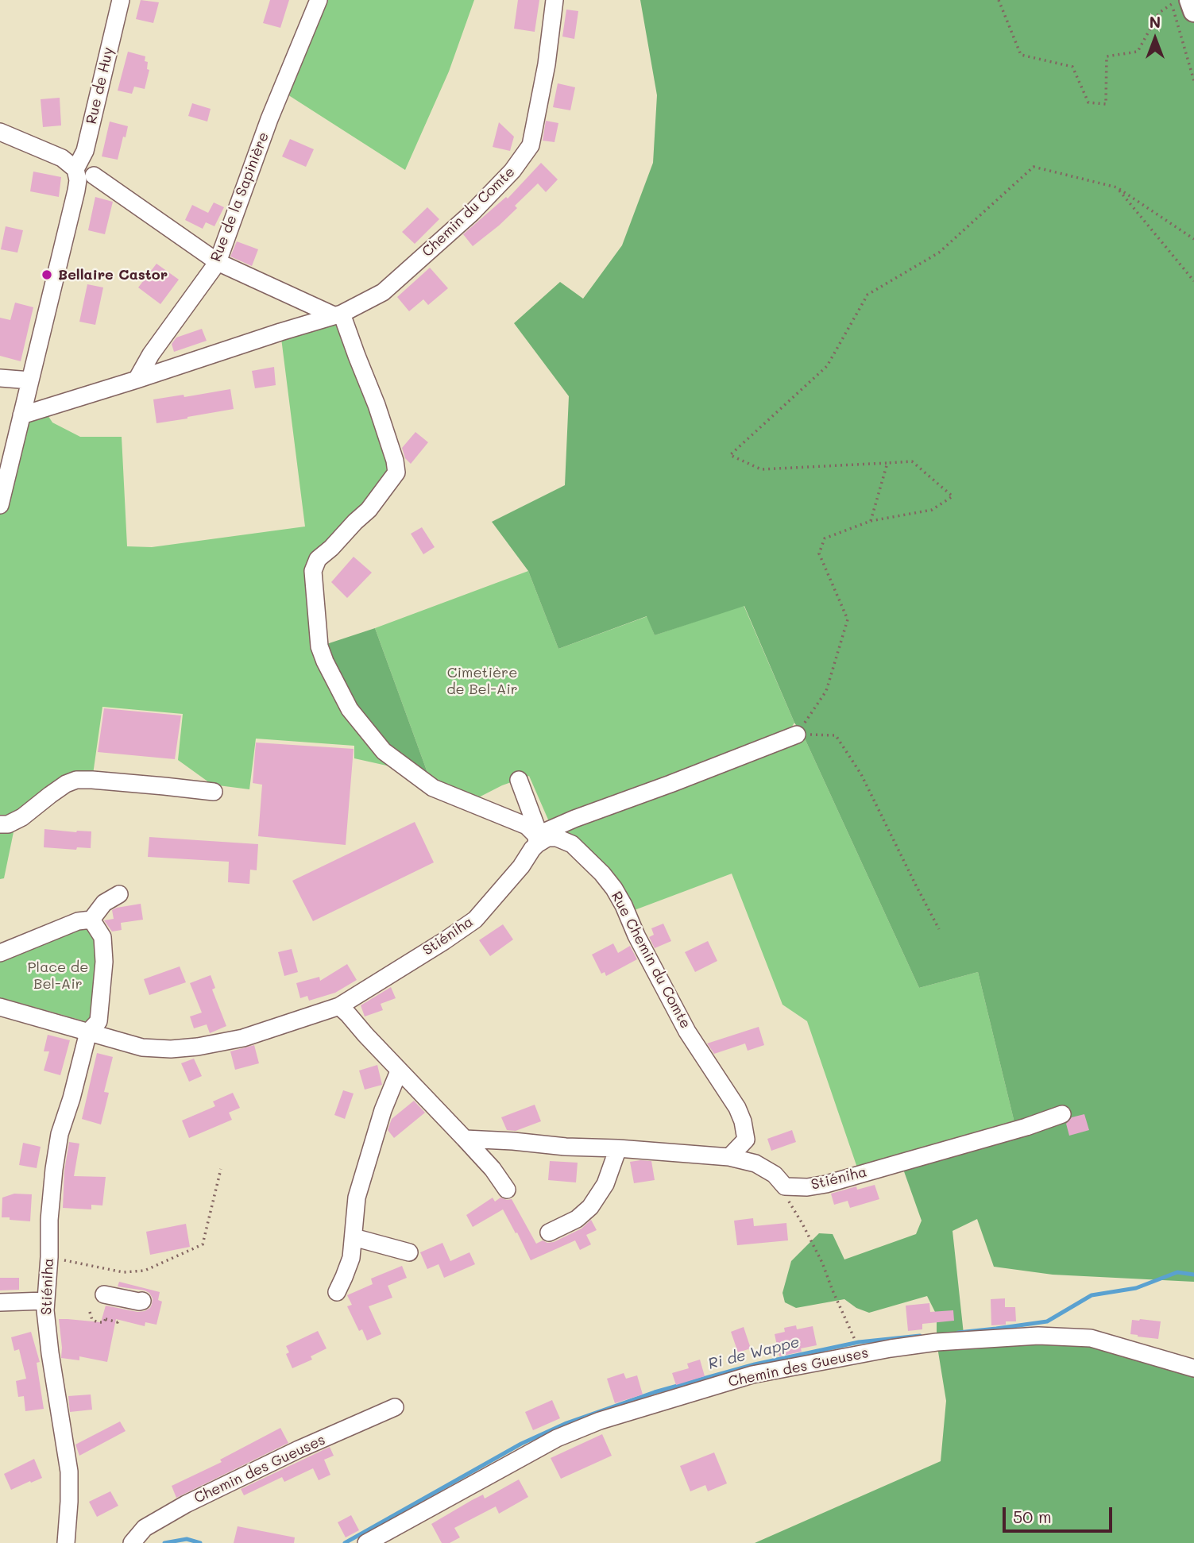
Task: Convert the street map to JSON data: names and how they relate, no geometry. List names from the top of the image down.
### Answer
{
  "streets": {
    "street": [
      "Rue de Huy",
      "Rue de la Sapinière",
      "Chemin du Comte",
      "Stiéniha",
      "Rue Chemin du Comte",
      "Chemin des Gueuses"
    ]
  },
  "crossings": [
    ["Rue de la Sapinière", "Chemin du Comte"],
    ["Stiéniha", "Rue Chemin du Comte"]
  ],
  "water": ["Ri de Wappe"],
  "parks": ["Cimetière de Bel-Air", "Place de Bel-Air"],
  "places": ["Bellaire Castor"],
  "scale_bar": "50 m",
  "north": "top"
}
